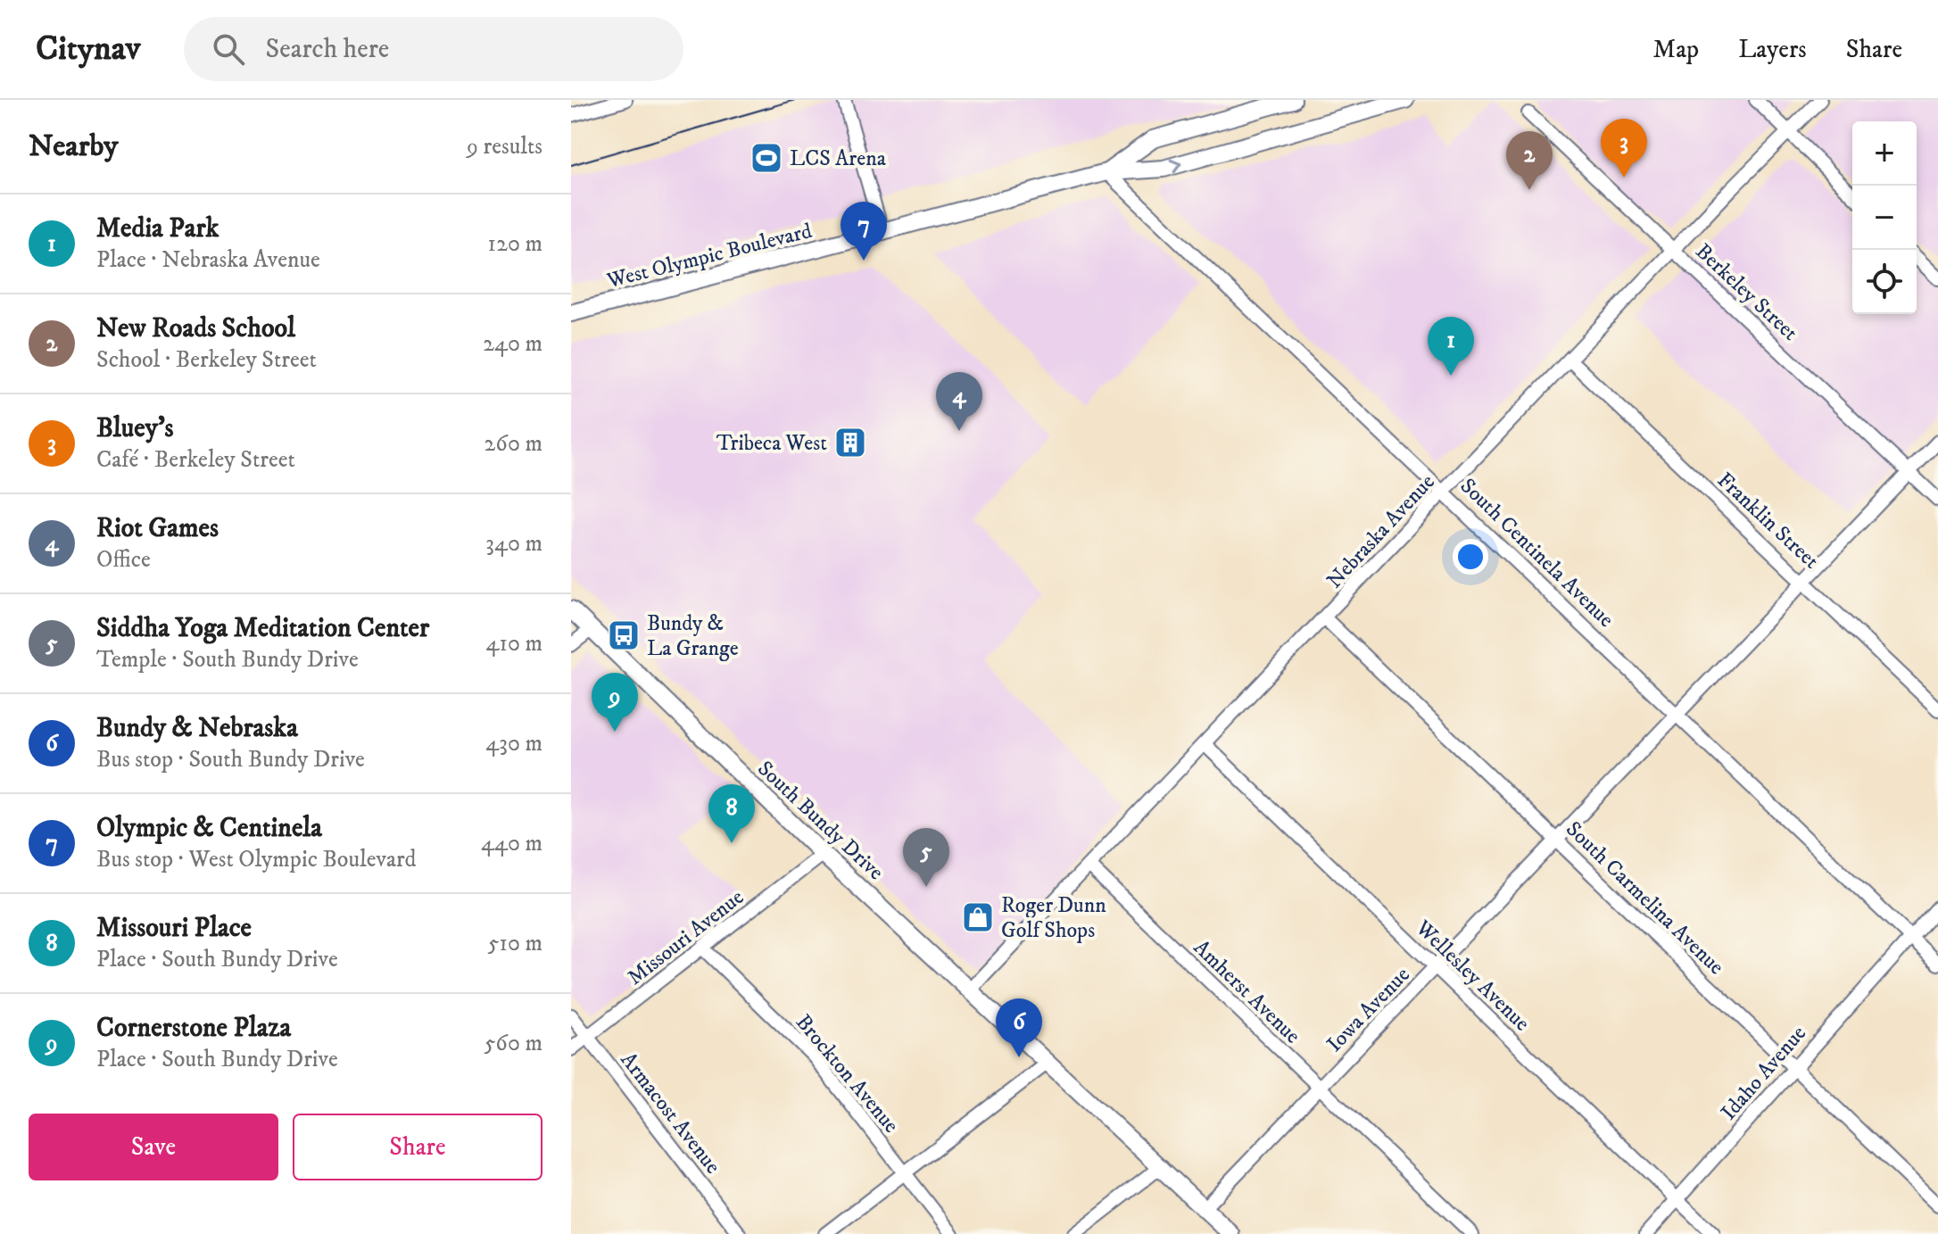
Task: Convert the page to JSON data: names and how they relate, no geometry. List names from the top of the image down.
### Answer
{
  "streets": {
    "main road": ["West Olympic Boulevard", "South Bundy Drive"],
    "street": [
      "Berkeley Street",
      "Franklin Street",
      "Nebraska Avenue",
      "South Centinela Avenue",
      "South Carmelina Avenue",
      "Missouri Avenue",
      "Wellesley Avenue",
      "Amherst Avenue",
      "Iowa Avenue",
      "Idaho Avenue",
      "Brockton Avenue",
      "Armacost Avenue"
    ]
  },
  "crossings": [
    ["West Olympic Boulevard", "South Centinela Avenue"],
    ["Berkeley Street", "Nebraska Avenue"],
    ["Berkeley Street", "Iowa Avenue"],
    ["Franklin Street", "Nebraska Avenue"],
    ["Franklin Street", "Iowa Avenue"],
    ["Nebraska Avenue", "South Centinela Avenue"],
    ["Nebraska Avenue", "South Bundy Drive"],
    ["Nebraska Avenue", "South Carmelina Avenue"],
    ["Nebraska Avenue", "Wellesley Avenue"],
    ["Nebraska Avenue", "Amherst Avenue"],
    ["South Centinela Avenue", "Iowa Avenue"],
    ["South Centinela Avenue", "Idaho Avenue"],
    ["South Bundy Drive", "Missouri Avenue"],
    ["South Bundy Drive", "Iowa Avenue"],
    ["South Carmelina Avenue", "Iowa Avenue"],
    ["South Carmelina Avenue", "Idaho Avenue"],
    ["Missouri Avenue", "Brockton Avenue"],
    ["Missouri Avenue", "Armacost Avenue"],
    ["Wellesley Avenue", "Iowa Avenue"],
    ["Wellesley Avenue", "Idaho Avenue"],
    ["Amherst Avenue", "Iowa Avenue"]
  ],
  "places": {
    "sports": ["LCS Arena"],
    "building": ["Tribeca West"],
    "bus stop": ["Bundy & La Grange"],
    "shop": ["Roger Dunn Golf Shops"]
  },
  "page": {
    "header": "Citynav",
    "search": "Search here",
    "nav": ["Map", "Layers", "Share"],
    "heading": ["Nearby", "9 results"],
    "pins": [
      "3",
      "2",
      "7",
      "1",
      "4",
      "9",
      "8",
      "5",
      "6"
    ],
    "map_buttons": ["+", "−"],
    "list": [
      {
        "mark": "1",
        "name": "Media Park",
        "note": "Place · Nebraska Avenue",
        "value": "120 m"
      },
      {
        "mark": "2",
        "name": "New Roads School",
        "note": "School · Berkeley Street",
        "value": "240 m"
      },
      {
        "mark": "3",
        "name": "Bluey's",
        "note": "Café · Berkeley Street",
        "value": "260 m"
      },
      {
        "mark": "4",
        "name": "Riot Games",
        "note": "Office",
        "value": "340 m"
      },
      {
        "mark": "5",
        "name": "Siddha Yoga Meditation Center",
        "note": "Temple · South Bundy Drive",
        "value": "410 m"
      },
      {
        "mark": "6",
        "name": "Bundy & Nebraska",
        "note": "Bus stop · South Bundy Drive",
        "value": "430 m"
      },
      {
        "mark": "7",
        "name": "Olympic & Centinela",
        "note": "Bus stop · West Olympic Boulevard",
        "value": "440 m"
      },
      {
        "mark": "8",
        "name": "Missouri Place",
        "note": "Place · South Bundy Drive",
        "value": "510 m"
      },
      {
        "mark": "9",
        "name": "Cornerstone Plaza",
        "note": "Place · South Bundy Drive",
        "value": "560 m"
      }
    ],
    "buttons": ["Save", "Share"]
  }
}
